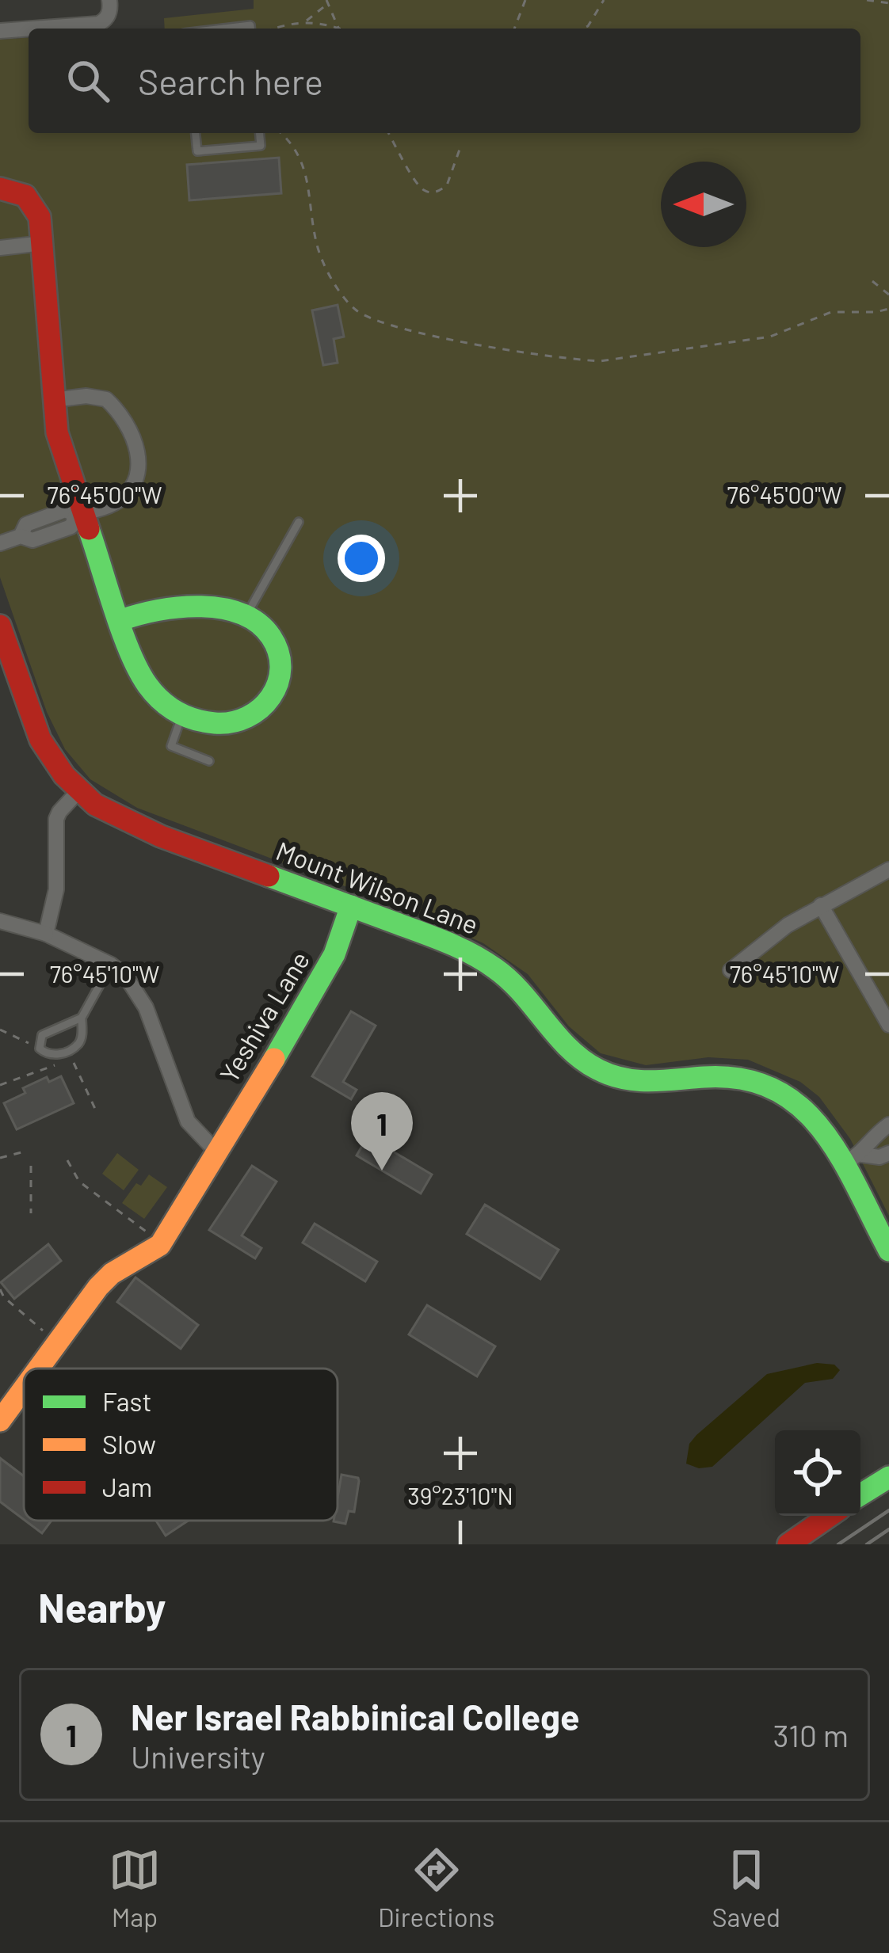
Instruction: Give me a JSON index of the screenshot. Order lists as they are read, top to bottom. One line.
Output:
{"streets":{"main road":["Mount Wilson Lane","Yeshiva Lane"]},"crossings":[["Mount Wilson Lane","Yeshiva Lane"]],"legend":["Fast","Slow","Jam"],"north":"left","page":{"search":"Search here","pins":"1","heading":"Nearby","list":[{"mark":"1","name":"Ner Israel Rabbinical College","note":"University","value":"310 m"}],"nav":["Map","Directions","Saved"]},"coordinates":["76°45'00\"W","76°45'10\"W","39°23'10\"N"]}
